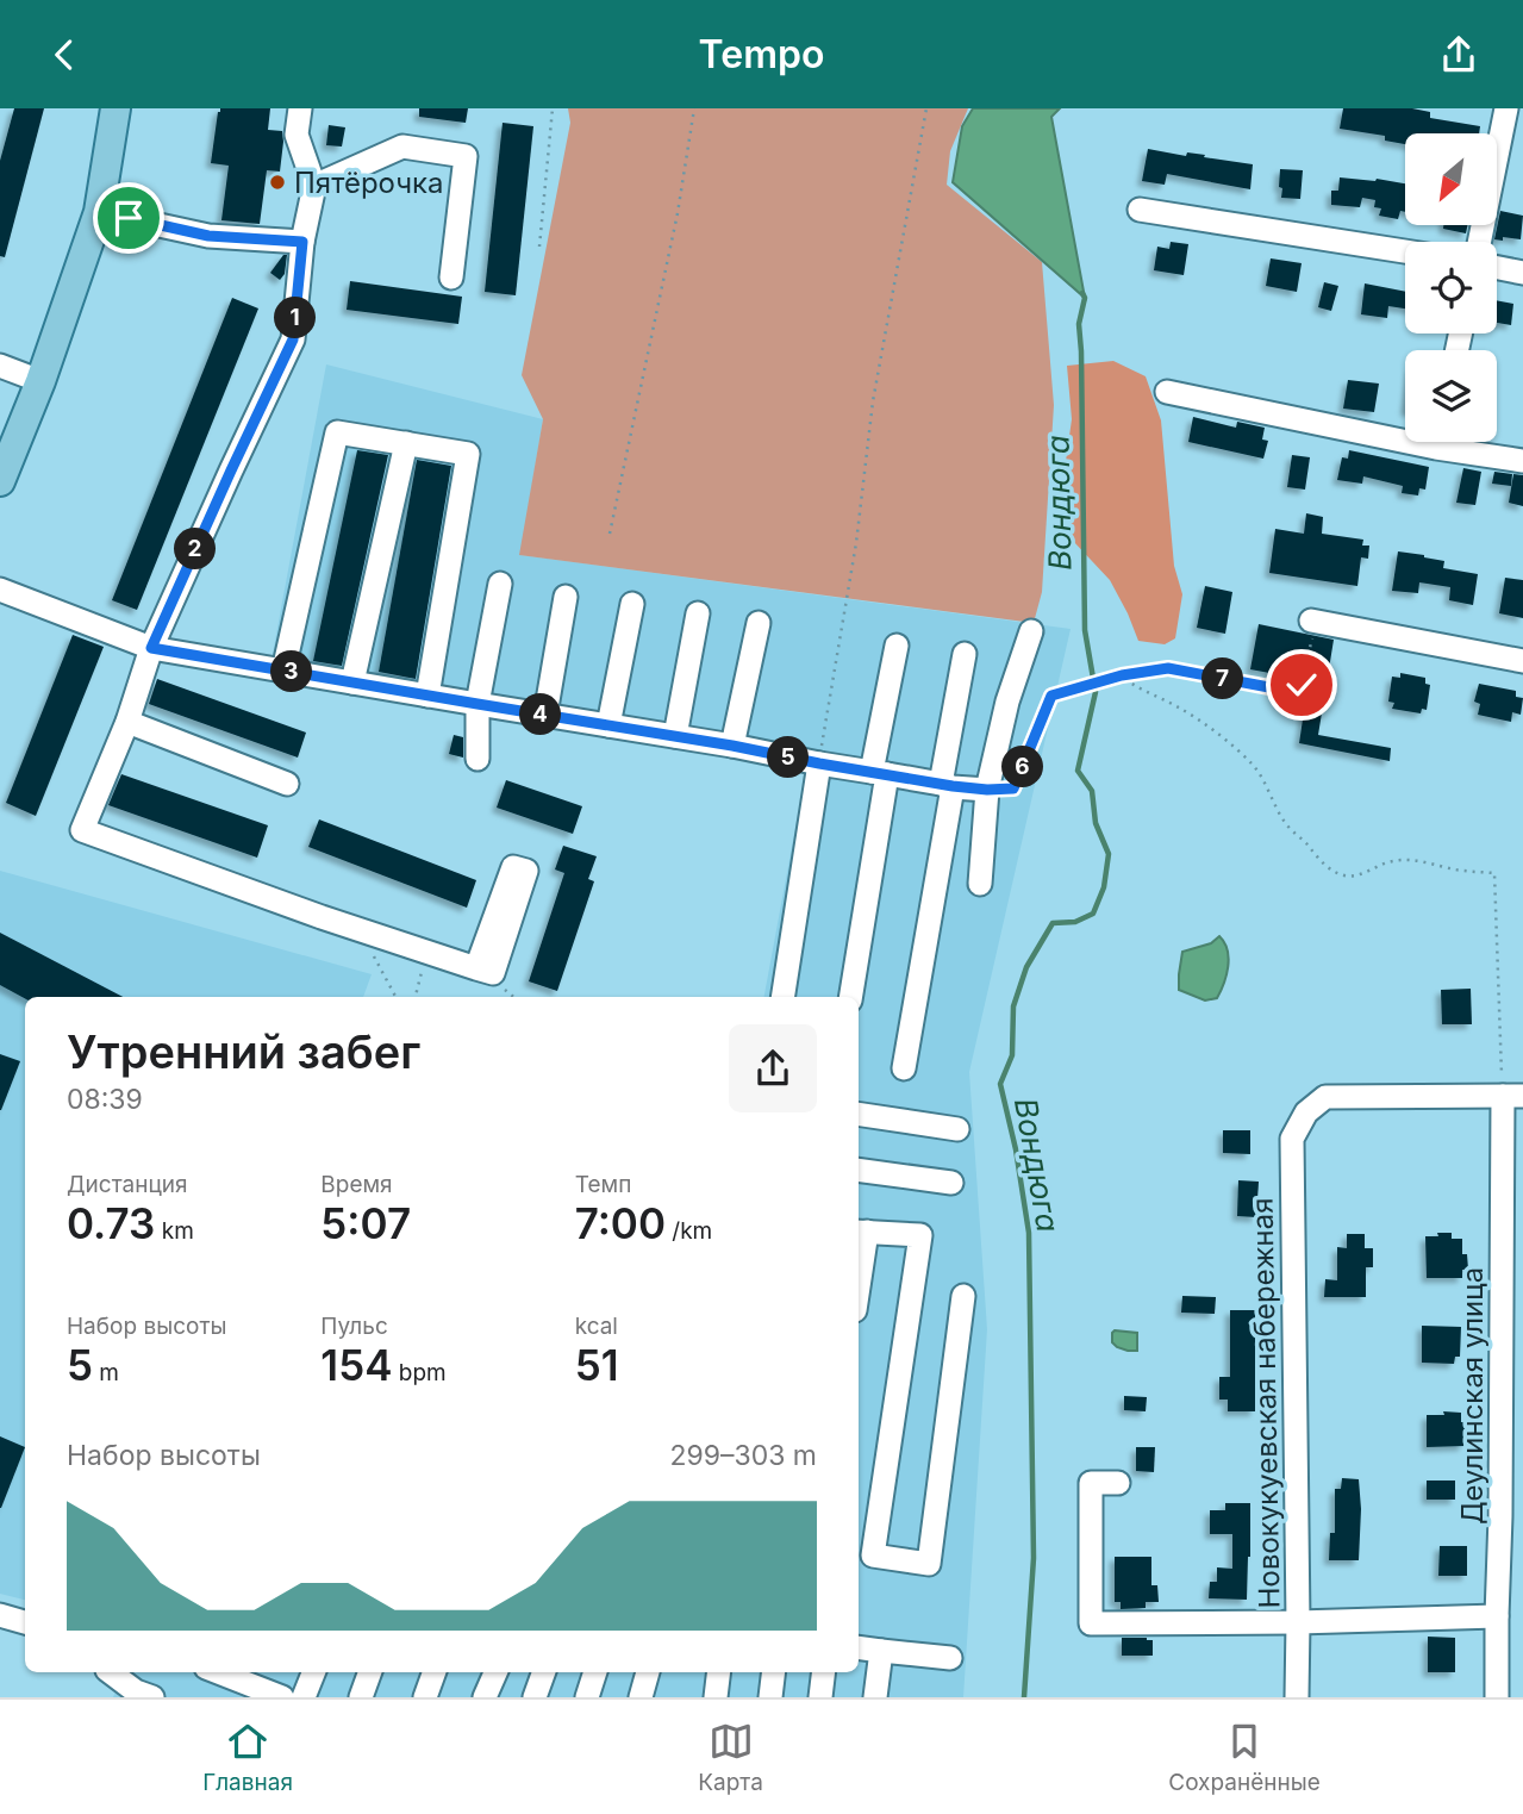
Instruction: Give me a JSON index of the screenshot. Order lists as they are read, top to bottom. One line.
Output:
{"streets":{"street":["Деулинская улица","Новокукуевская набережная"]},"crossings":[["Деулинская улица","Новокукуевская набережная"]],"water":["Вондюга"],"places":["Пятёрочка"],"north":"bottom left","page":{"header":"Tempo","pins":["1","2","3","7","4","5","6"],"heading":["Утренний забег","08:39"],"stats":[["Дистанция","0.73 km"],["Время","5:07"],["Темп","7:00 /km"],["Набор высоты","5 m"],["Пульс","154 bpm"],["kcal","51"]],"chart":["Набор высоты","299–303 m"],"tabs":["Главная","Карта","Сохранённые"]}}
